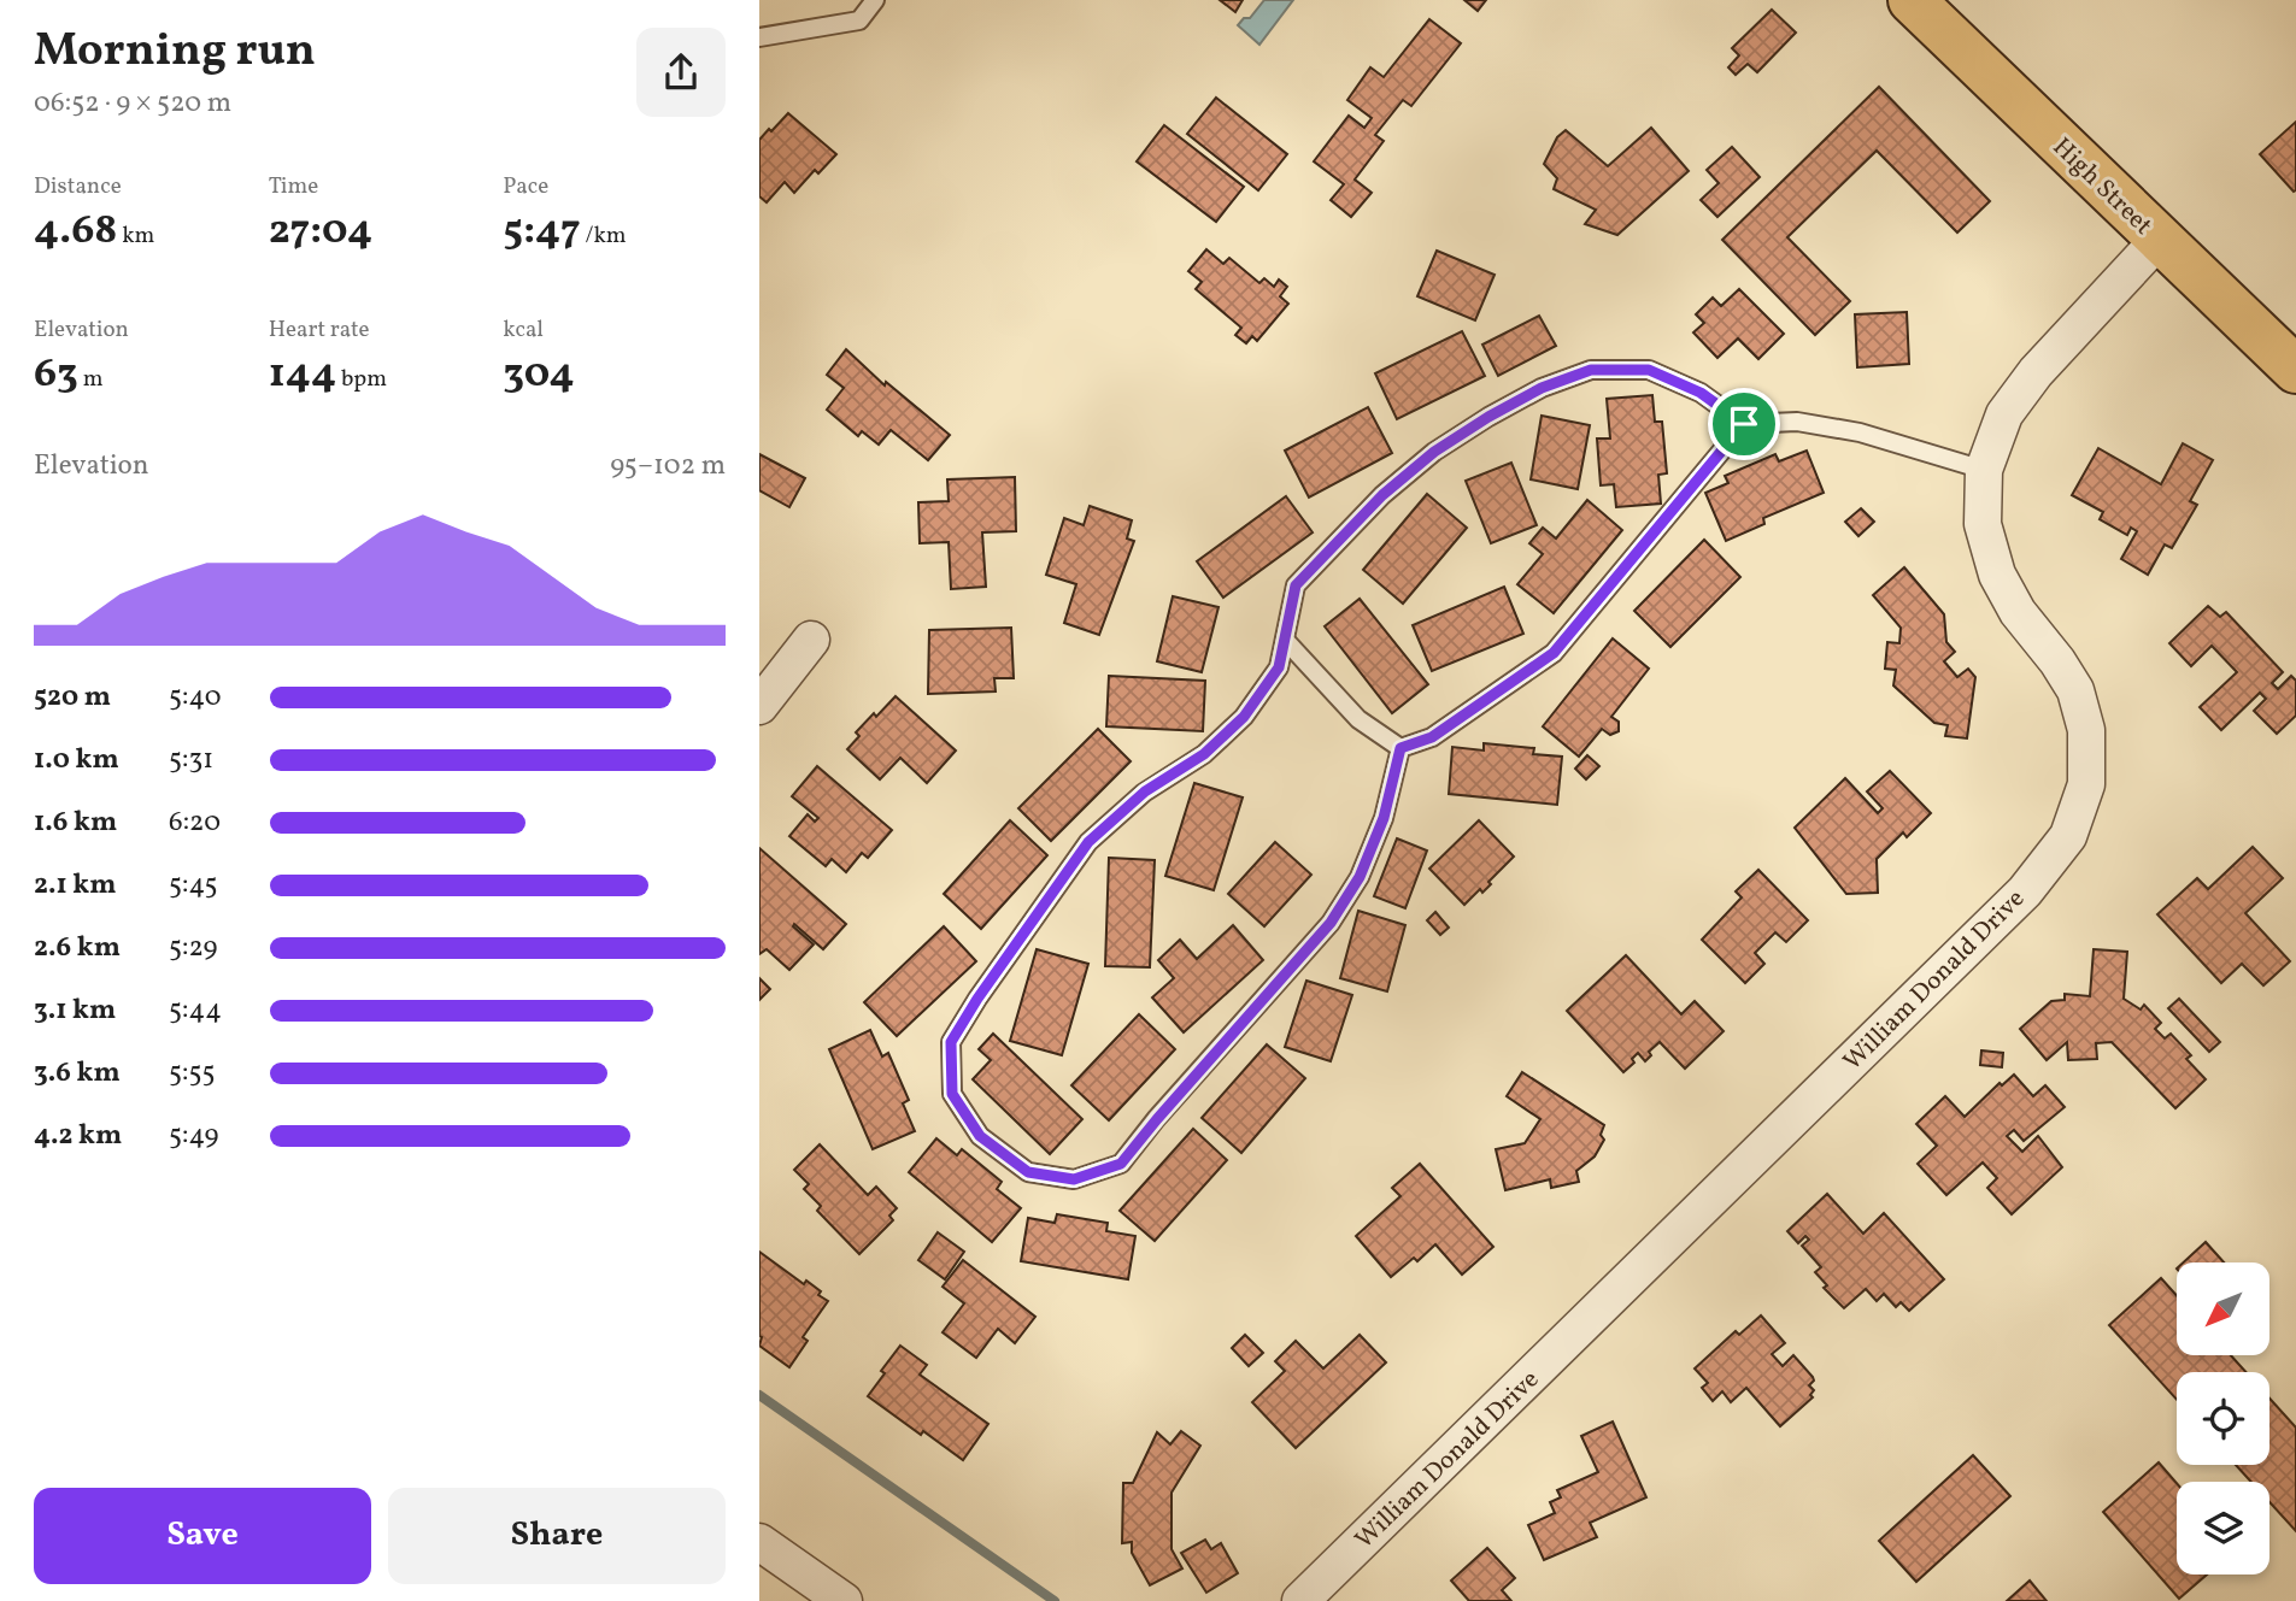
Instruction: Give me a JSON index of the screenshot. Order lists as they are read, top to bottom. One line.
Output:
{"streets":{"highway":["High Street"],"street":["William Donald Drive"]},"crossings":[["High Street","William Donald Drive"]],"north":"bottom left","page":{"heading":["Morning run","06:52 · 9 × 520 m"],"stats":[["Distance","4.68 km"],["Time","27:04"],["Pace","5:47 /km"],["Elevation","63 m"],["Heart rate","144 bpm"],["kcal","304"]],"chart":["Elevation","95–102 m"],"list":[{"name":"520 m","note":"5:40"},{"name":"1.0 km","note":"5:31"},{"name":"1.6 km","note":"6:20"},{"name":"2.1 km","note":"5:45"},{"name":"2.6 km","note":"5:29"},{"name":"3.1 km","note":"5:44"},{"name":"3.6 km","note":"5:55"},{"name":"4.2 km","note":"5:49"}],"buttons":["Save","Share"]}}
